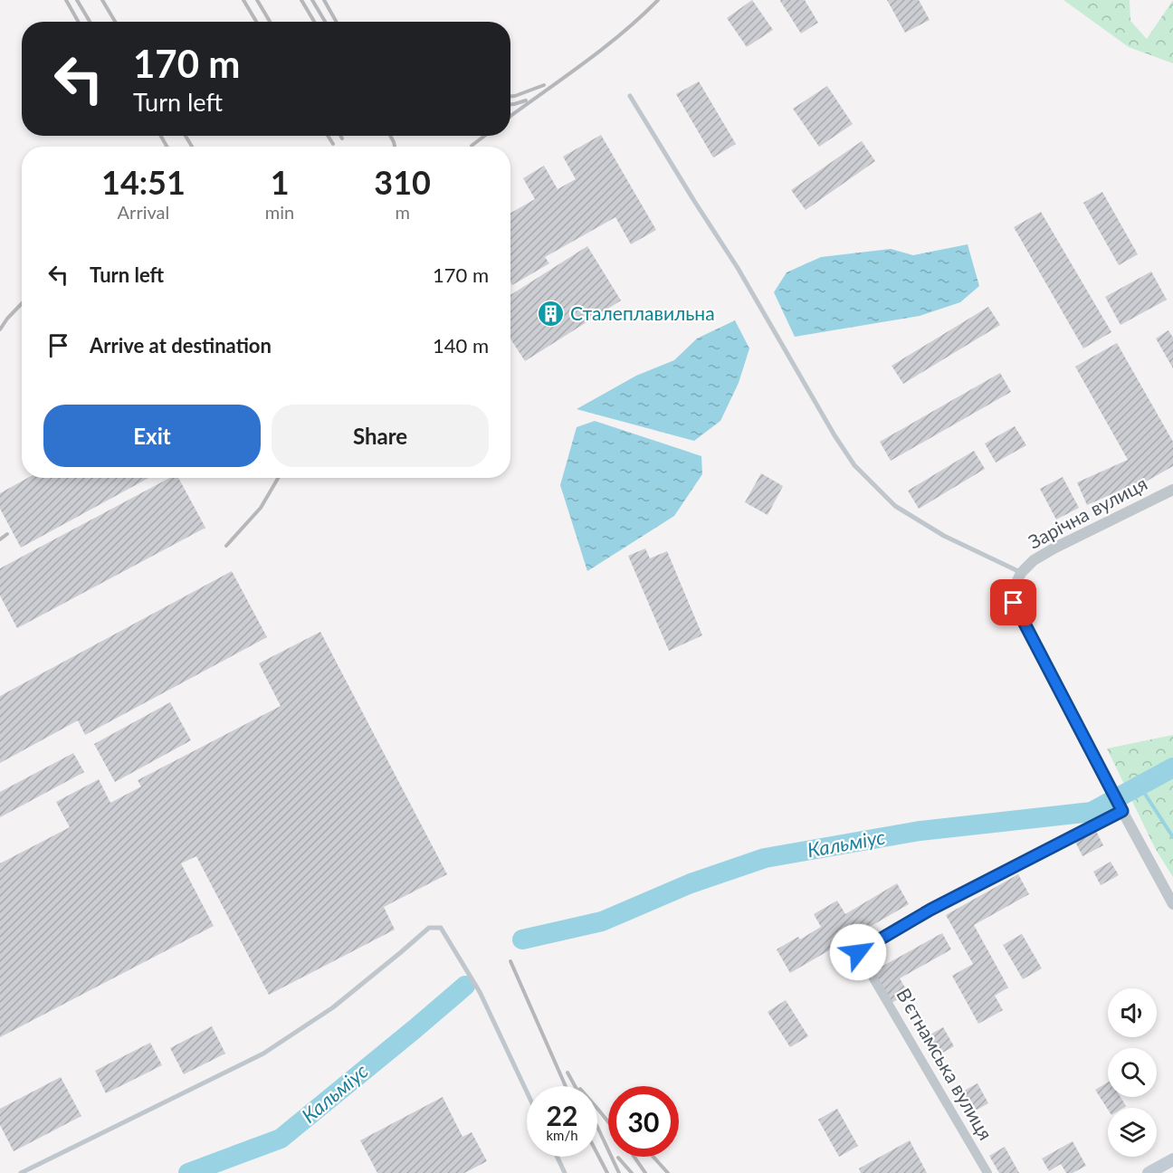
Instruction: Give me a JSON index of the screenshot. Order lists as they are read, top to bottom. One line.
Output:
{"streets":{"street":["Зарічна вулиця","В’єтнамська вулиця"]},"crossings":[["Зарічна вулиця","В’єтнамська вулиця"]],"water":["Кальміус"],"places":{"building":["Сталеплавильна"]},"page":{"turn":["170 m","Turn left"],"eta":["14:51","Arrival","1","min","310","m"],"list":[{"name":"Turn left","value":"170 m"},{"name":"Arrive at destination","value":"140 m"}],"buttons":["Exit","Share"],"speed":"22 km/h","limit":"30"}}
